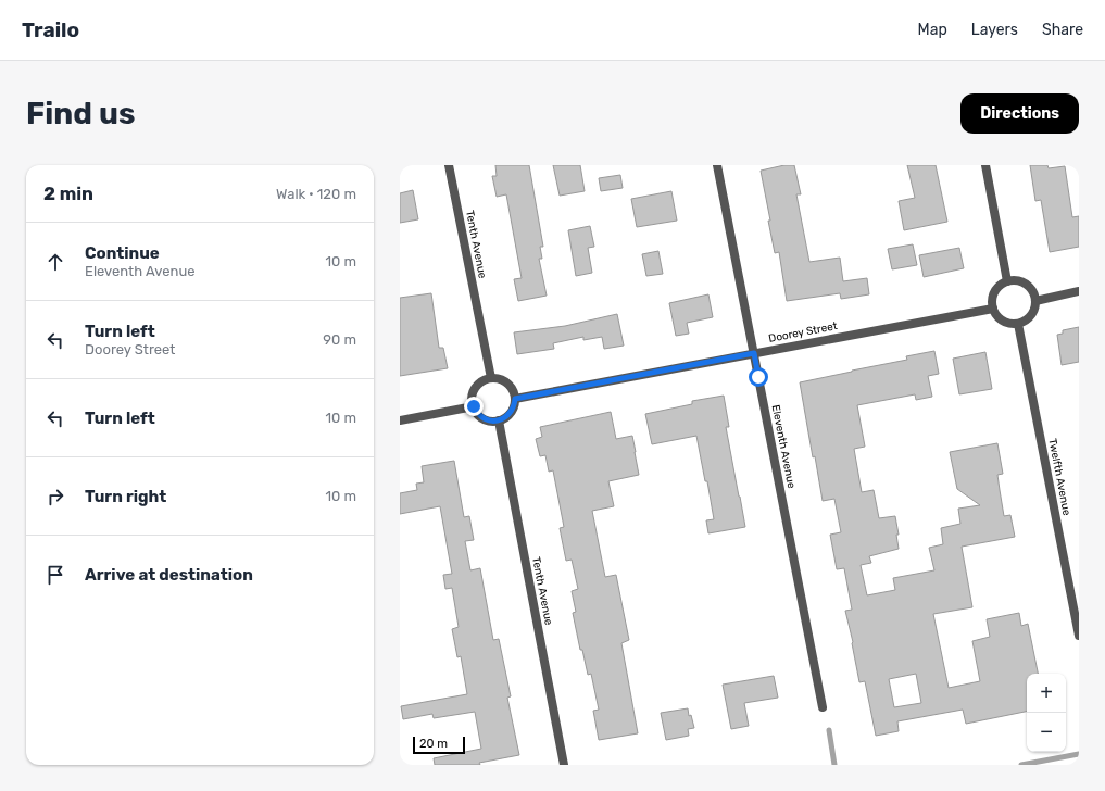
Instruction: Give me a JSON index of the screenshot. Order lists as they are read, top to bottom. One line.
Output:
{"streets":{"street":["Tenth Avenue","Doorey Street","Eleventh Avenue","Twelfth Avenue"]},"crossings":[["Tenth Avenue","Doorey Street"],["Doorey Street","Eleventh Avenue"],["Doorey Street","Twelfth Avenue"]],"scale_bar":"20 m","page":{"header":"Trailo","nav":["Map","Layers","Share"],"buttons":"Directions","title":"Find us","heading":["2 min","Walk · 120 m"],"list":[["Continue","Eleventh Avenue","10 m"],["Turn left","Doorey Street","90 m"],["Turn left","10 m"],["Turn right","10 m"],"Arrive at destination"],"map_buttons":["+","−"],"scale":"20 m"}}
